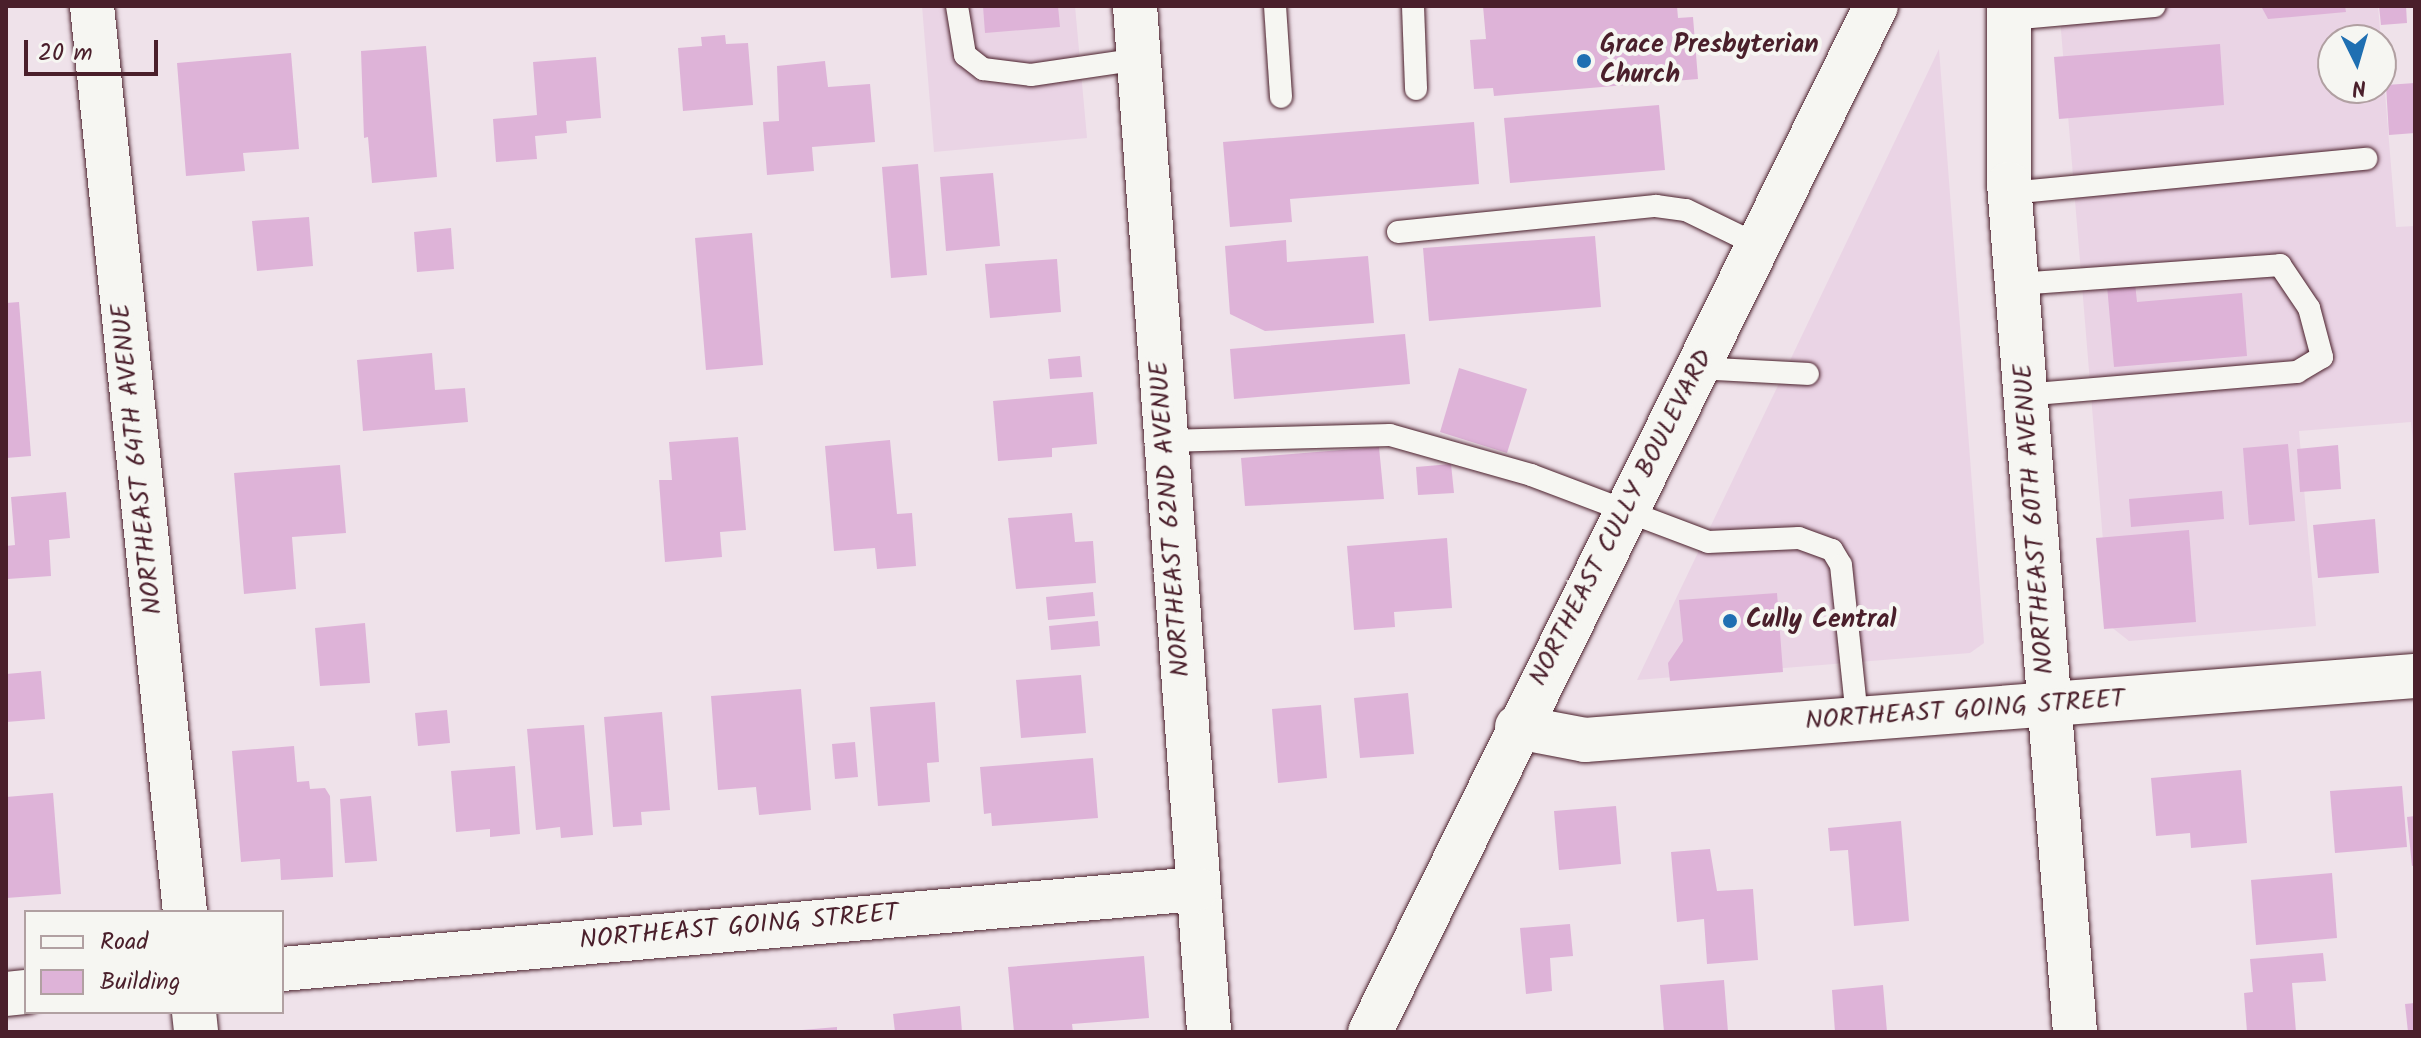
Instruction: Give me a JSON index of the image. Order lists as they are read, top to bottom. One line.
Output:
{"streets":{"street":["NORTHEAST 64TH AVENUE","NORTHEAST CULLY BOULEVARD","NORTHEAST 62ND AVENUE","NORTHEAST 60TH AVENUE","NORTHEAST GOING STREET"]},"crossings":[["NORTHEAST CULLY BOULEVARD","NORTHEAST GOING STREET"],["NORTHEAST 62ND AVENUE","NORTHEAST GOING STREET"],["NORTHEAST 60TH AVENUE","NORTHEAST GOING STREET"]],"places":["Grace Presbyterian Church","Cully Central"],"legend":["Road","Building"],"scale_bar":"20 m","north":"bottom"}
